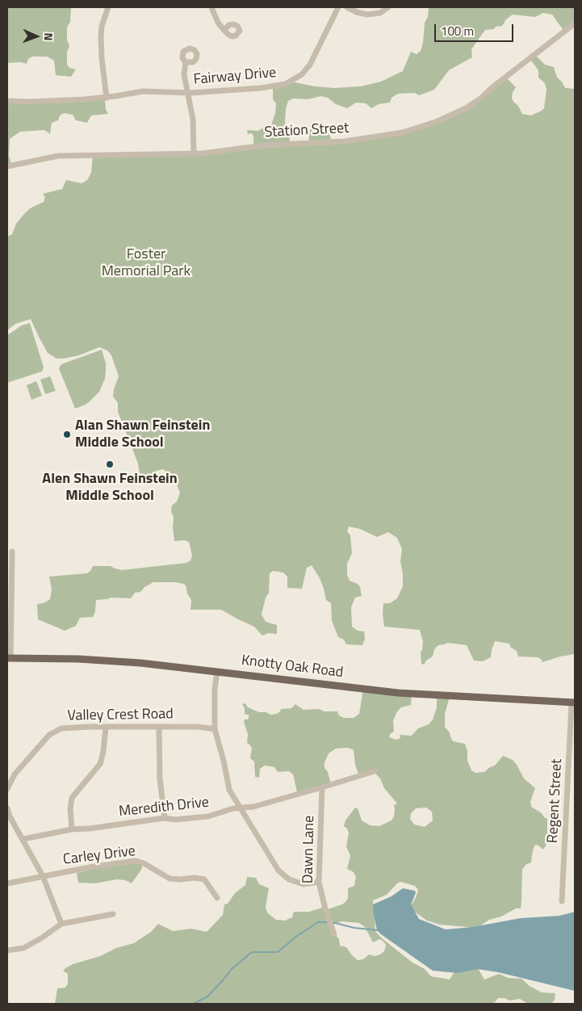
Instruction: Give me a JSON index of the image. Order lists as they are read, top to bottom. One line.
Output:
{"streets":{"main road":["Knotty Oak Road"],"street":["Fairway Drive","Station Street","Valley Crest Road","Regent Street","Meredith Drive","Dawn Lane","Carley Drive"]},"crossings":[["Fairway Drive","Station Street"],["Knotty Oak Road","Regent Street"],["Meredith Drive","Dawn Lane"]],"parks":["Foster Memorial Park"],"places":["Alan Shawn Feinstein Middle School","Alen Shawn Feinstein Middle School"],"scale_bar":"100 m","north":"right"}
